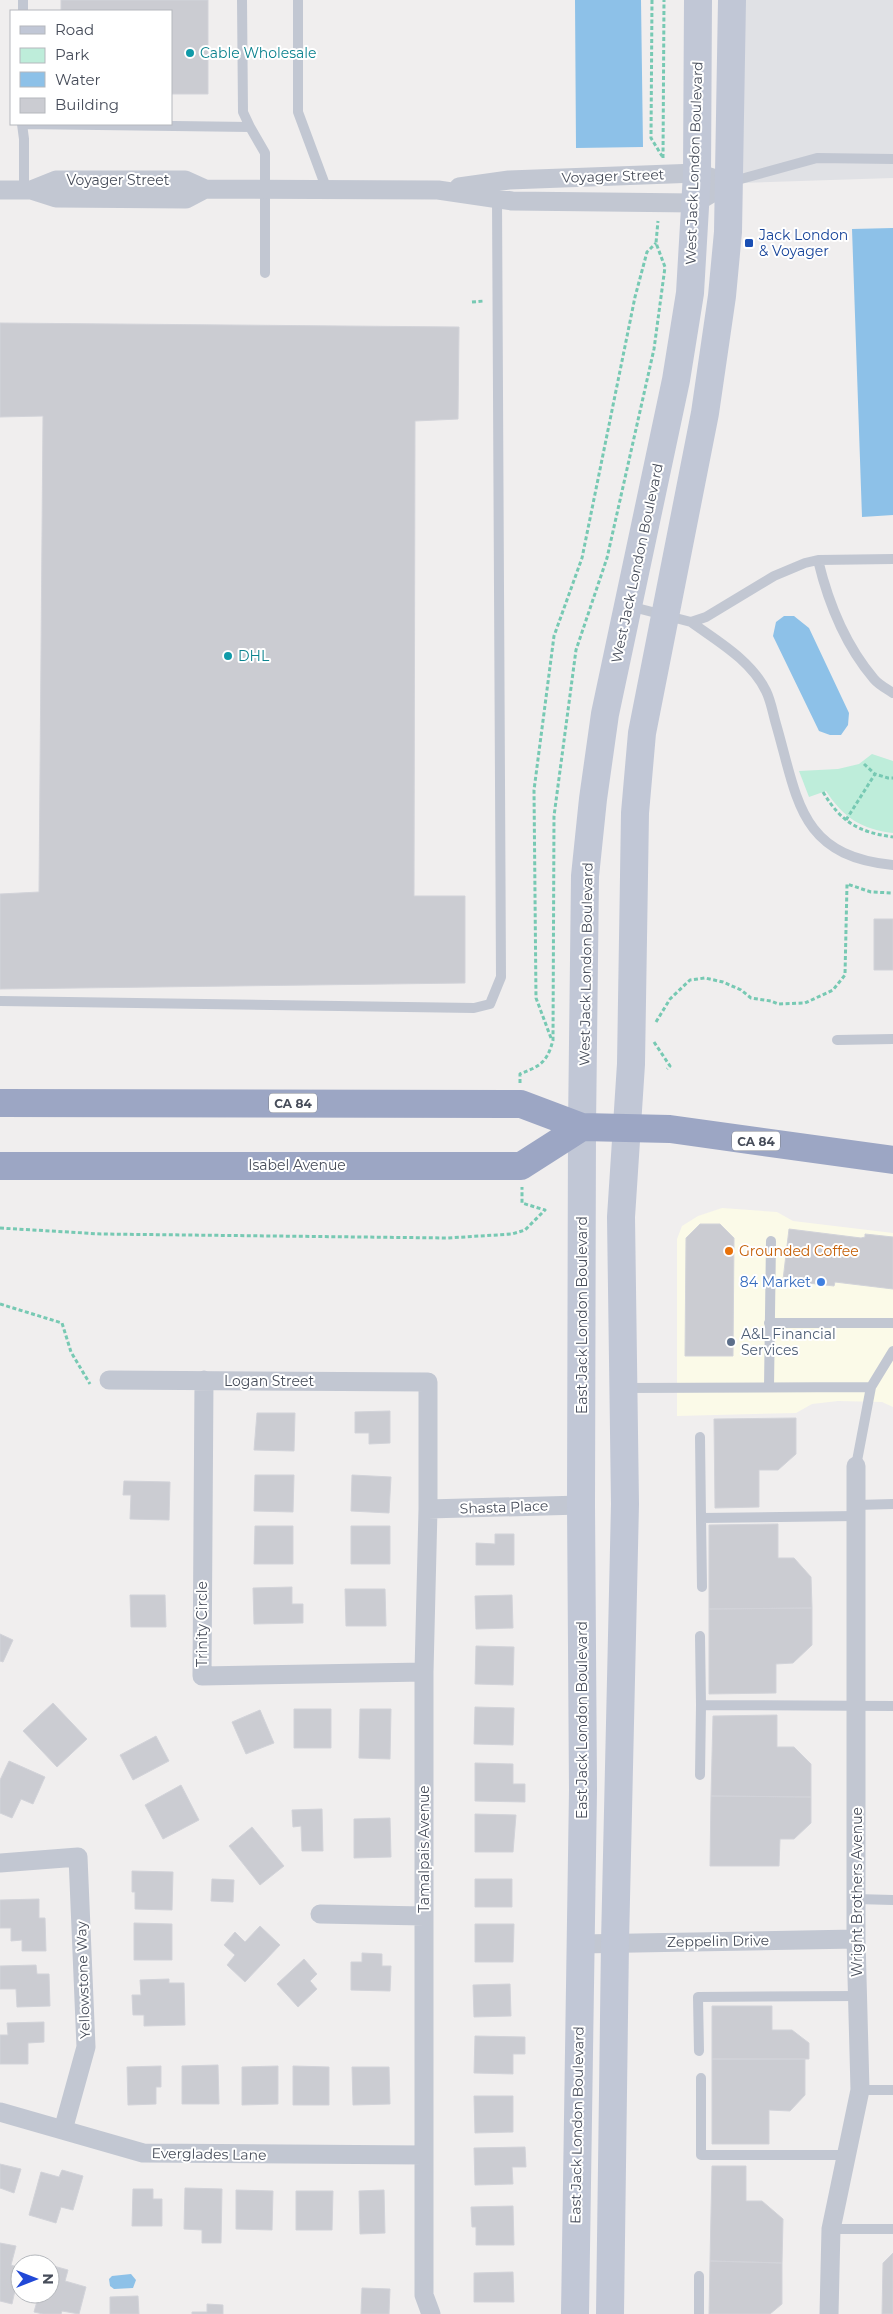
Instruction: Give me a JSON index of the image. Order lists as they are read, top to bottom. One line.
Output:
{"streets":{"highway":["CA 84","Isabel Avenue"],"main road":["West Jack London Boulevard","East Jack London Boulevard"],"street":["Voyager Street","Logan Street","Shasta Place","Trinity Circle","Tamalpais Avenue","Wright Brothers Avenue","Zeppelin Drive","Yellowstone Way","Everglades Lane"]},"crossings":[["West Jack London Boulevard","Voyager Street"],["West Jack London Boulevard","CA 84"],["West Jack London Boulevard","Isabel Avenue"],["West Jack London Boulevard","East Jack London Boulevard"],["CA 84","Isabel Avenue"],["CA 84","East Jack London Boulevard"],["Isabel Avenue","East Jack London Boulevard"],["East Jack London Boulevard","Shasta Place"],["East Jack London Boulevard","Zeppelin Drive"],["Logan Street","Trinity Circle"],["Logan Street","Tamalpais Avenue"],["Shasta Place","Tamalpais Avenue"],["Trinity Circle","Tamalpais Avenue"],["Tamalpais Avenue","Everglades Lane"],["Wright Brothers Avenue","Zeppelin Drive"],["Yellowstone Way","Everglades Lane"]],"places":{"other":["Cable Wholesale","DHL","Grounded Coffee","84 Market","A&L Financial Services"],"transit":["Jack London & Voyager"]},"legend":["Road","Park","Water","Building"],"north":"right"}
